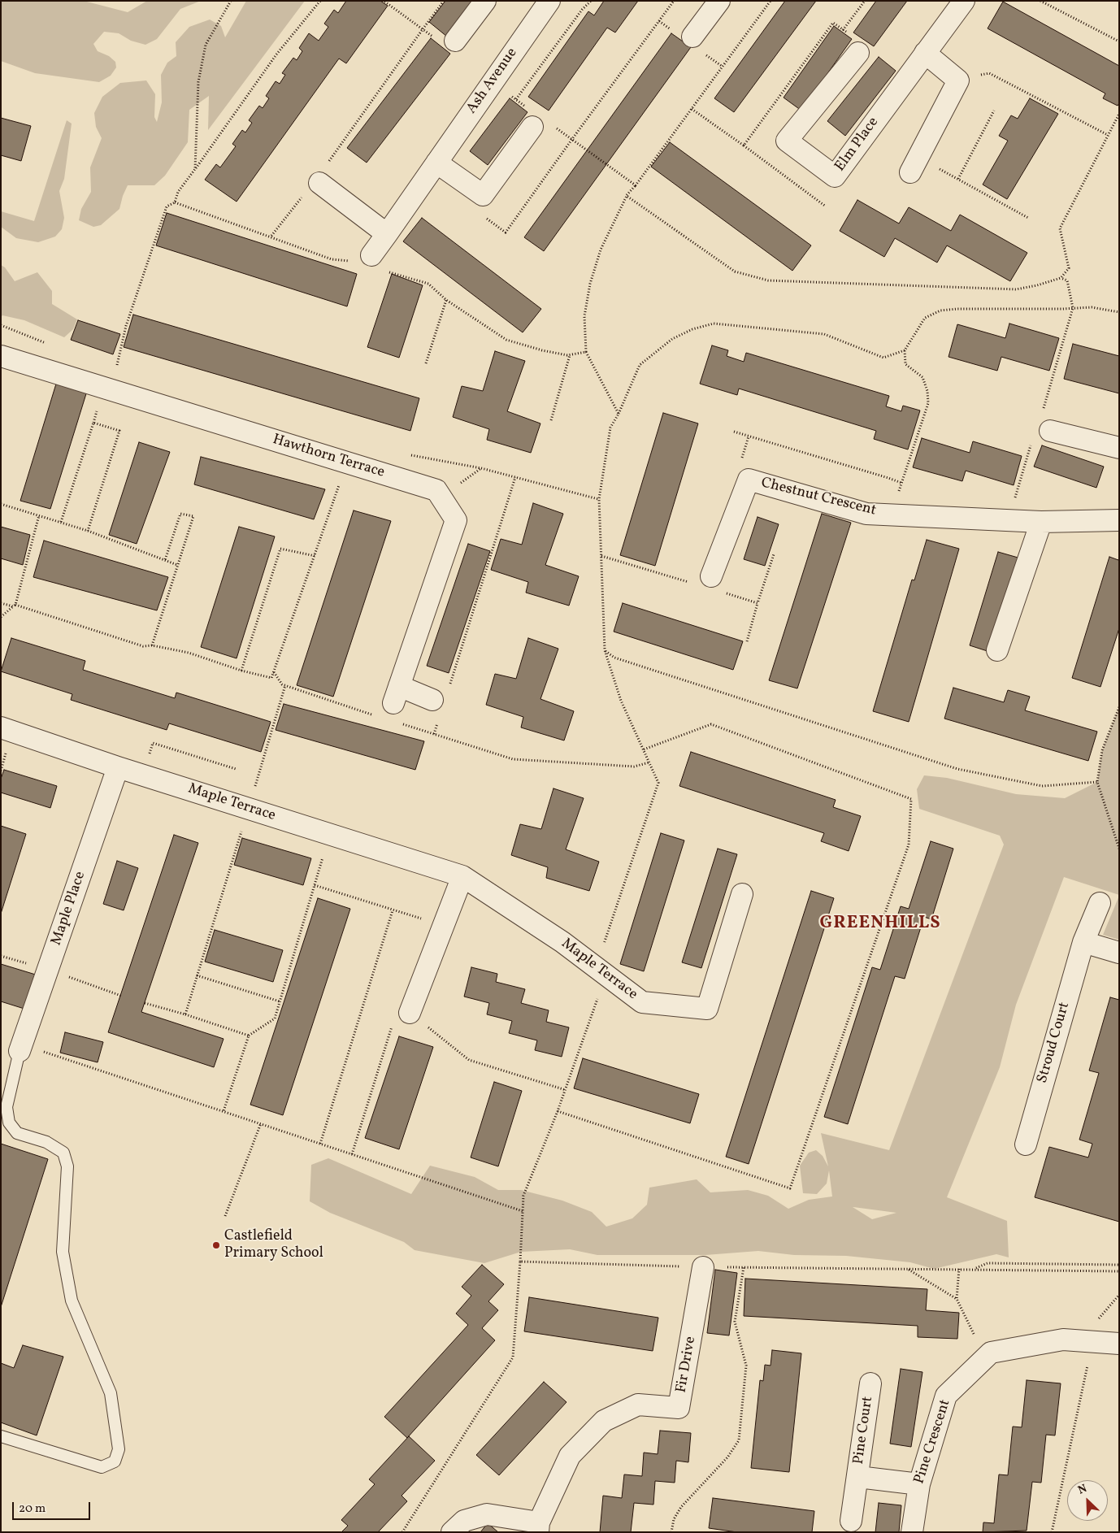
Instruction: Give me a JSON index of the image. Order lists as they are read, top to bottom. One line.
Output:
{"streets":{"street":["Ash Avenue","Elm Place","Hawthorn Terrace","Chestnut Crescent","Maple Terrace","Maple Place","Stroud Court","Fir Drive","Pine Court","Pine Crescent"]},"crossings":[["Maple Terrace","Maple Place"],["Pine Court","Pine Crescent"]],"districts":["GREENHILLS"],"places":["Castlefield Primary School"],"scale_bar":"20 m","north":"top left"}
